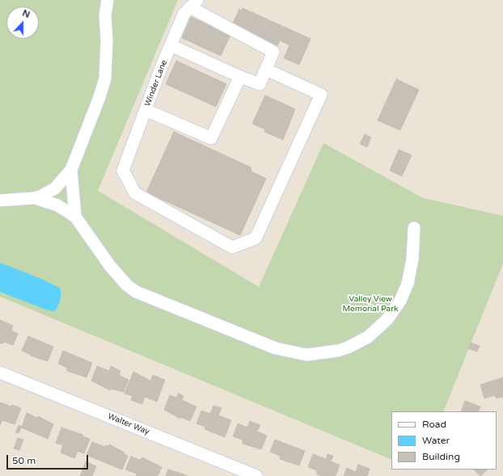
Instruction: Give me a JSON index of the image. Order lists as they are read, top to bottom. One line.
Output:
{"streets":{"street":["Winder Lane","Walter Way"]},"parks":["Valley View Memorial Park"],"legend":["Road","Water","Building"],"scale_bar":"50 m","north":"top"}
